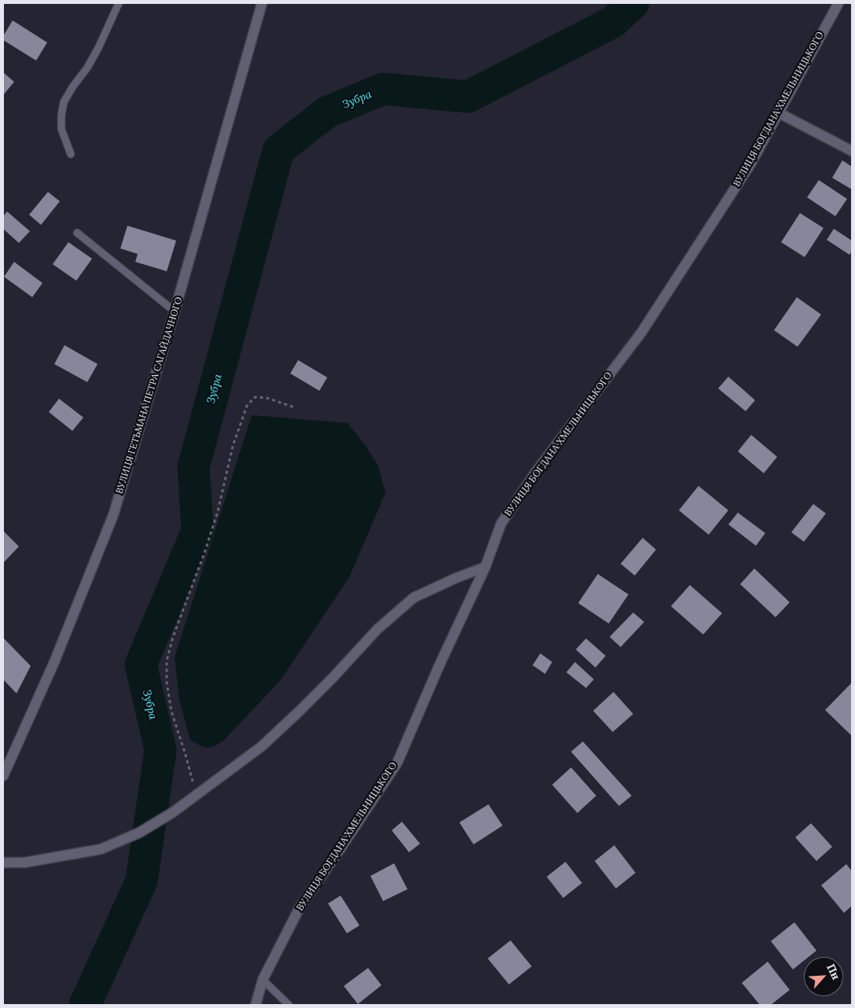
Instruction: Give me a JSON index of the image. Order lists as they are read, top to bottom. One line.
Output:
{"streets":{"street":["ВУЛИЦЯ БОГДАНА ХМЕЛЬНИЦЬКОГО","ВУЛИЦЯ ГЕТЬМАНА ПЕТРА САГАЙДАЧНОГО"]},"water":["Зубра"],"north":"top right"}
